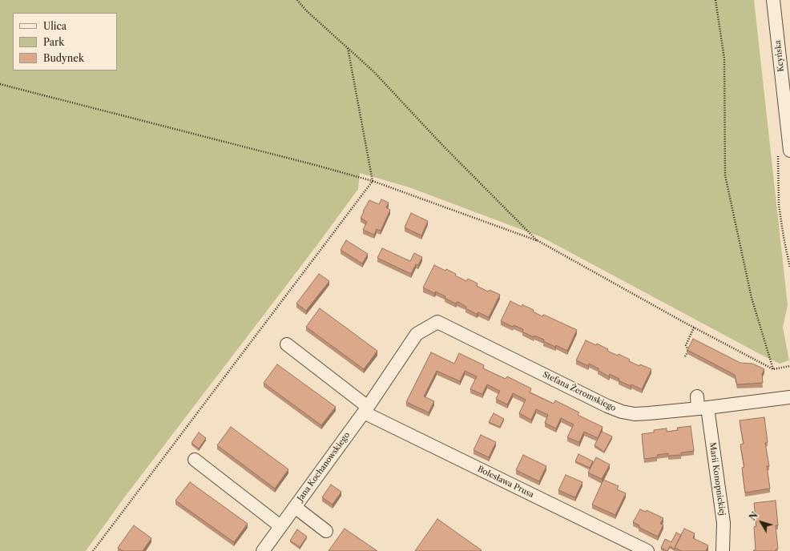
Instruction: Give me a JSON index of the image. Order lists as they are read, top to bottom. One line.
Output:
{"streets":{"street":["Kcyńska","Stefana Żeromskiego","Jana Kochanowskiego","Marii Konopnickiej","Bolesława Prusa"]},"crossings":[["Stefana Żeromskiego","Jana Kochanowskiego"],["Stefana Żeromskiego","Marii Konopnickiej"],["Jana Kochanowskiego","Bolesława Prusa"]],"legend":["Ulica","Park","Budynek"],"north":"top left"}
